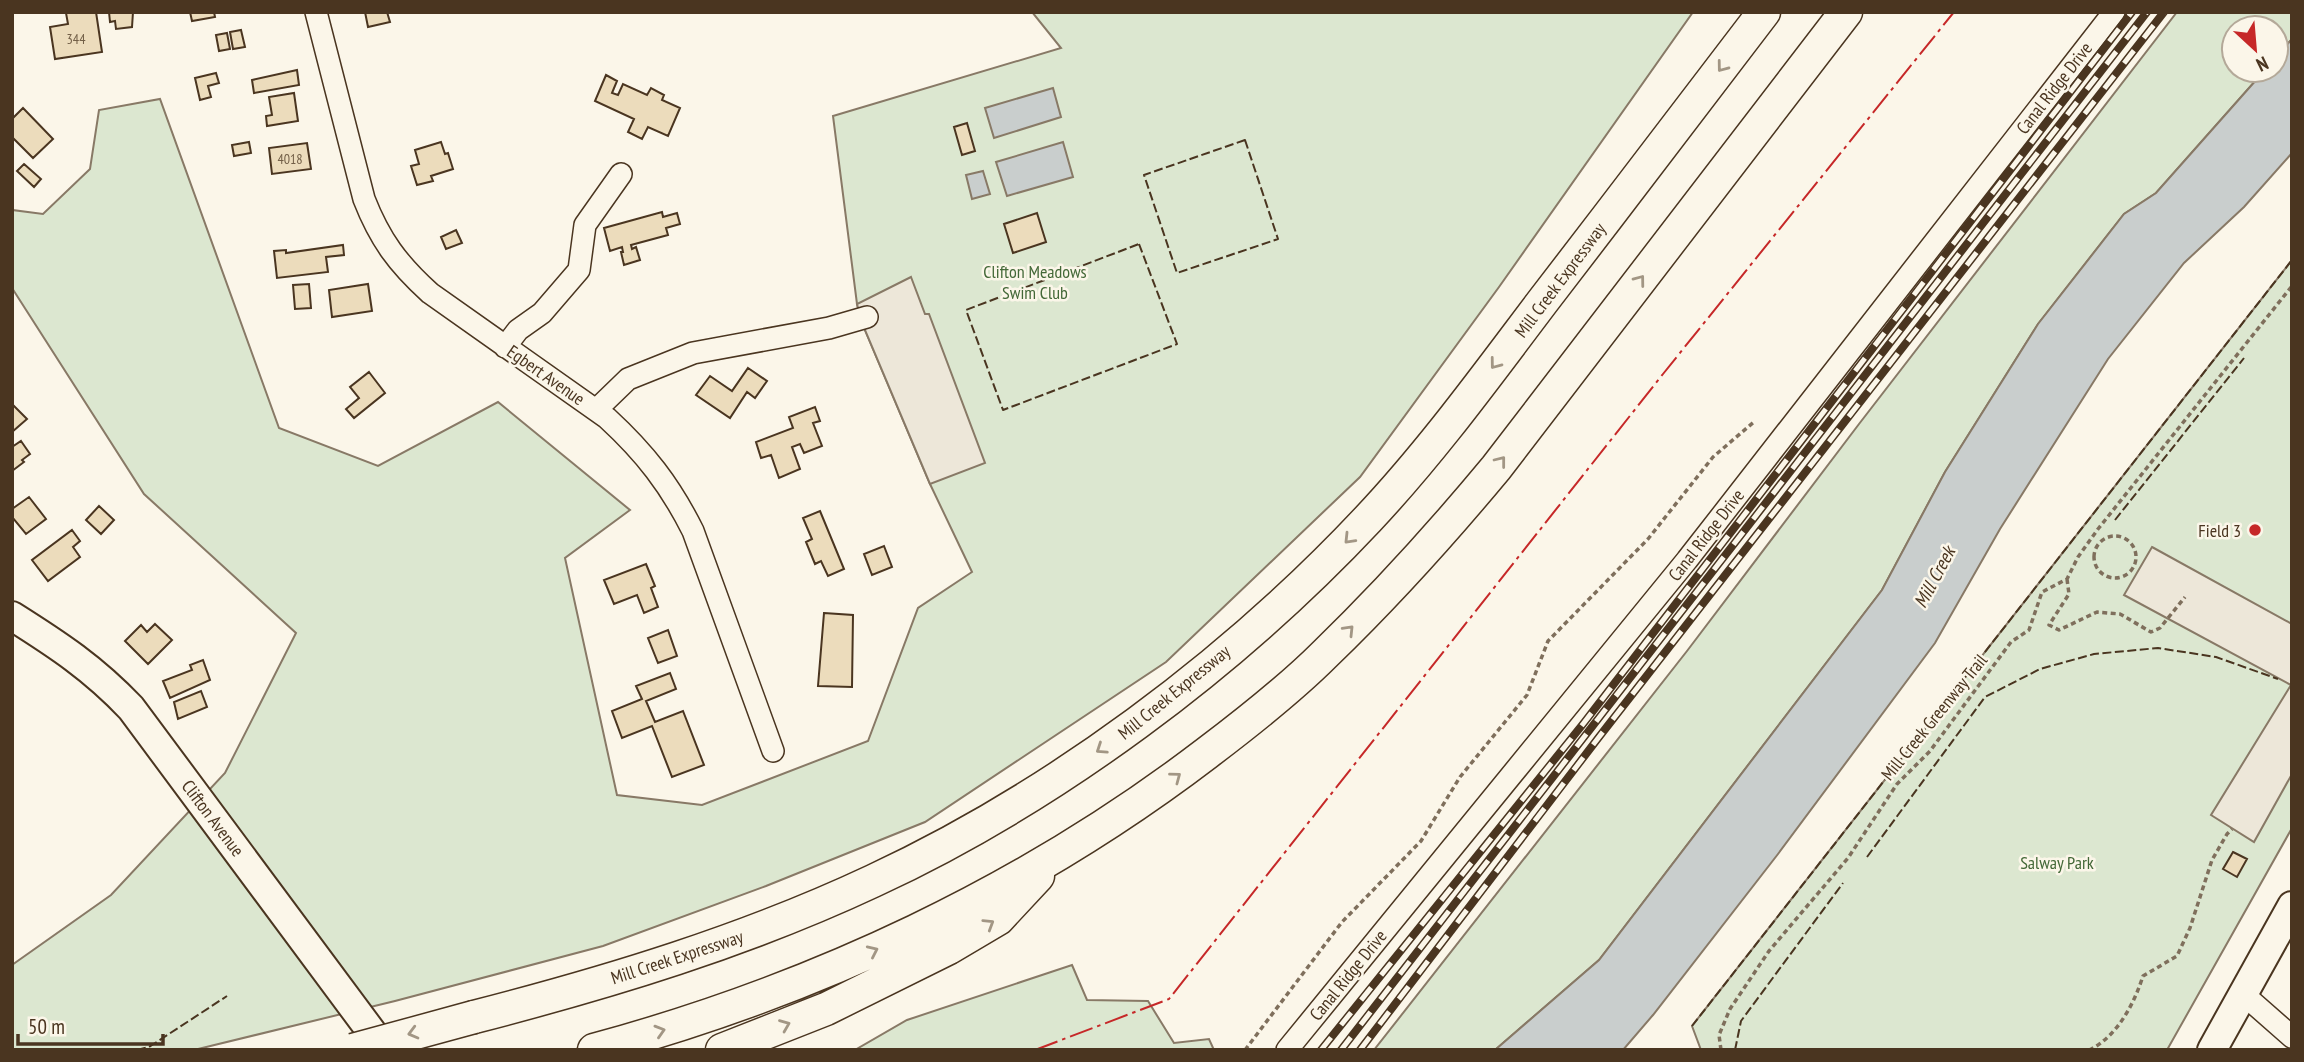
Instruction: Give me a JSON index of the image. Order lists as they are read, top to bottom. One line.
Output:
{"streets":{"highway":["Mill Creek Expressway"],"main road":["Clifton Avenue"],"street":["Canal Ridge Drive","Egbert Avenue"],"path":["Mill Creek Greenway Trail"]},"water":["Mill Creek"],"parks":["Clifton Meadows Swim Club","Salway Park"],"places":["Field 3"],"house_numbers":["344","4018"],"scale_bar":"50 m","north":"bottom right"}
